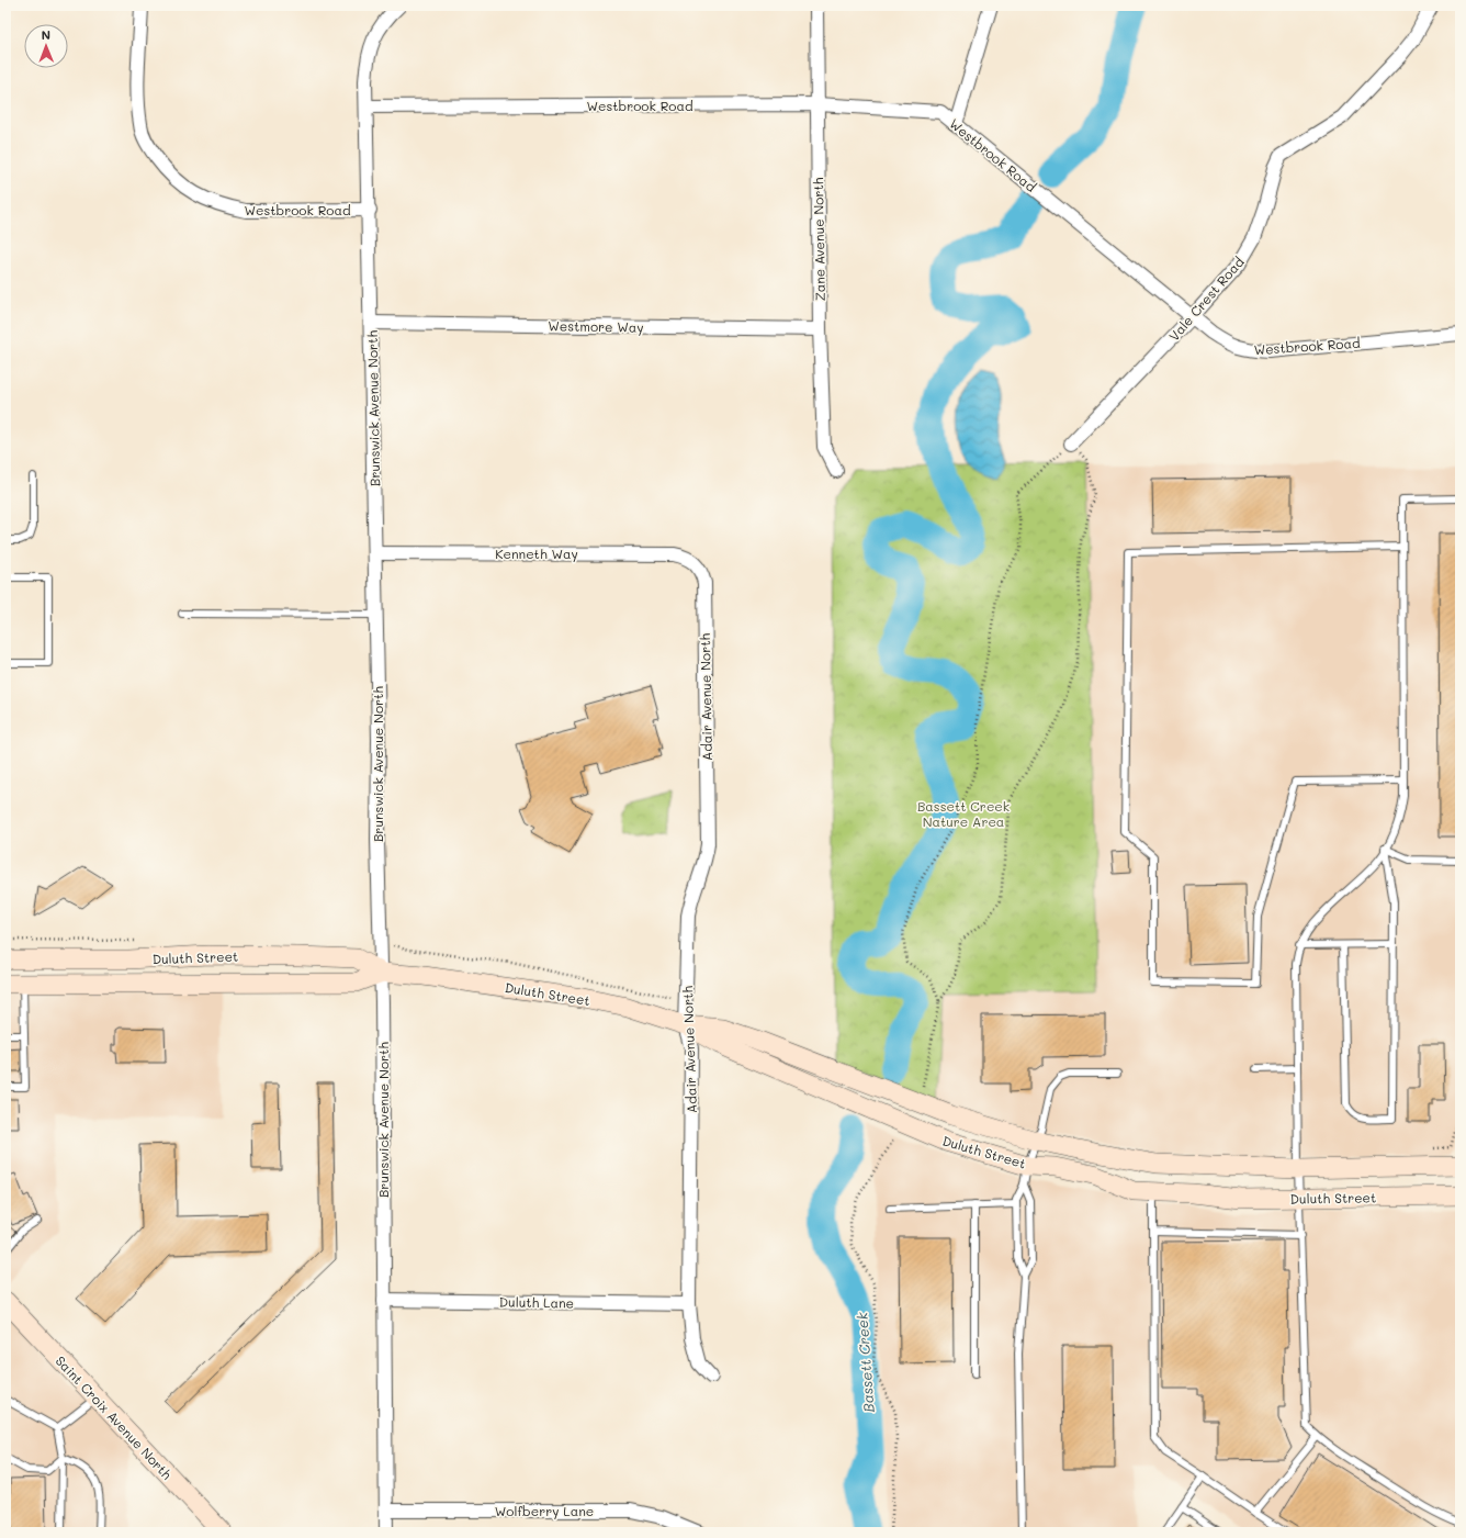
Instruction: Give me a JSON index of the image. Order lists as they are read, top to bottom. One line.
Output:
{"streets":{"street":["Westbrook Road","Zane Avenue North","Vale Crest Road","Westmore Way","Brunswick Avenue North","Kenneth Way","Adair Avenue North","Duluth Street","Duluth Lane","Saint Croix Avenue North","Wolfberry Lane"]},"crossings":[["Westbrook Road","Zane Avenue North"],["Westbrook Road","Vale Crest Road"],["Westbrook Road","Brunswick Avenue North"],["Zane Avenue North","Westmore Way"],["Westmore Way","Brunswick Avenue North"],["Brunswick Avenue North","Kenneth Way"],["Brunswick Avenue North","Duluth Street"],["Brunswick Avenue North","Duluth Lane"],["Brunswick Avenue North","Wolfberry Lane"],["Kenneth Way","Adair Avenue North"],["Adair Avenue North","Duluth Street"],["Adair Avenue North","Duluth Lane"]],"water":["Bassett Creek"],"parks":["Bassett Creek Nature Area"],"north":"top"}
